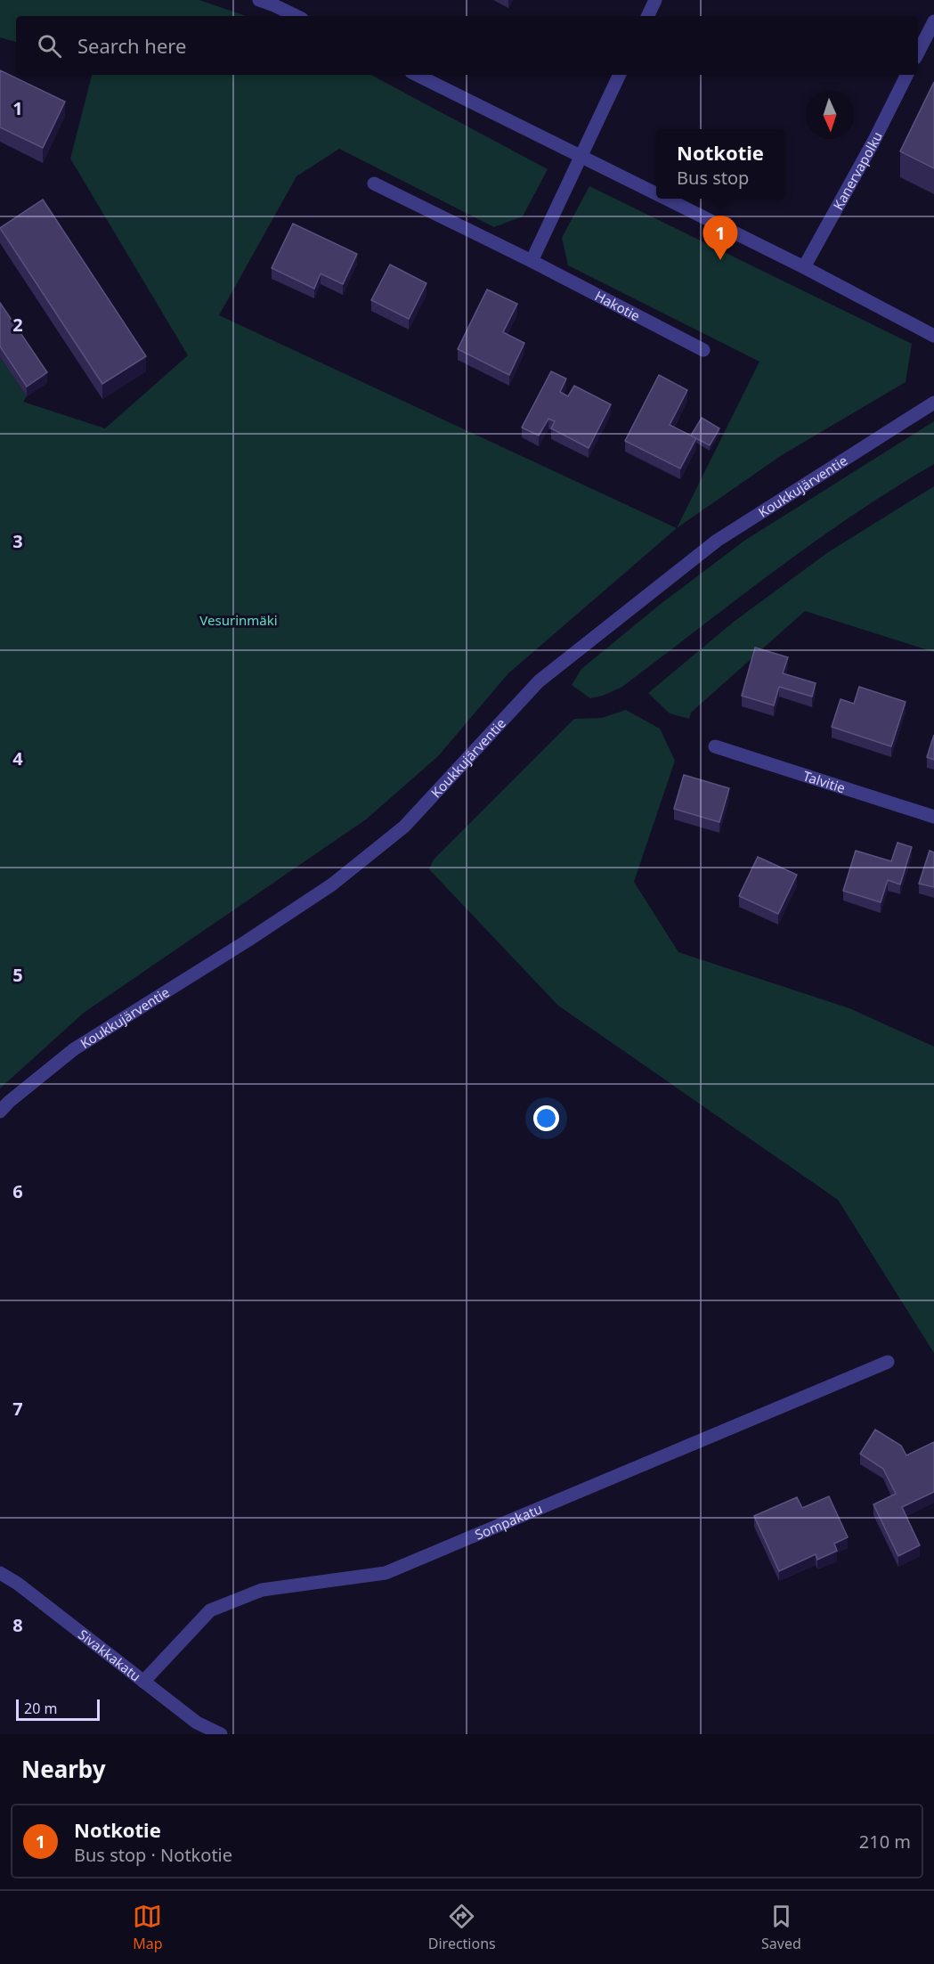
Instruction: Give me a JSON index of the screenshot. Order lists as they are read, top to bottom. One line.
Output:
{"streets":{"street":["Kanervapolku","Hakotie","Koukkujärventie","Talvitie","Sompakatu","Sivakkakatu"]},"crossings":[["Sompakatu","Sivakkakatu"]],"parks":["Vesurinmäki"],"scale_bar":"20 m","north":"bottom","page":{"search":"Search here","popup":["Notkotie","Bus stop"],"pins":"1","scale":"20 m","heading":"Nearby","list":[{"mark":"1","name":"Notkotie","note":"Bus stop · Notkotie","value":"210 m"}],"nav":["Map","Directions","Saved"]},"grid":{"rows":["1","2","3","4","5","6","7","8"]}}
